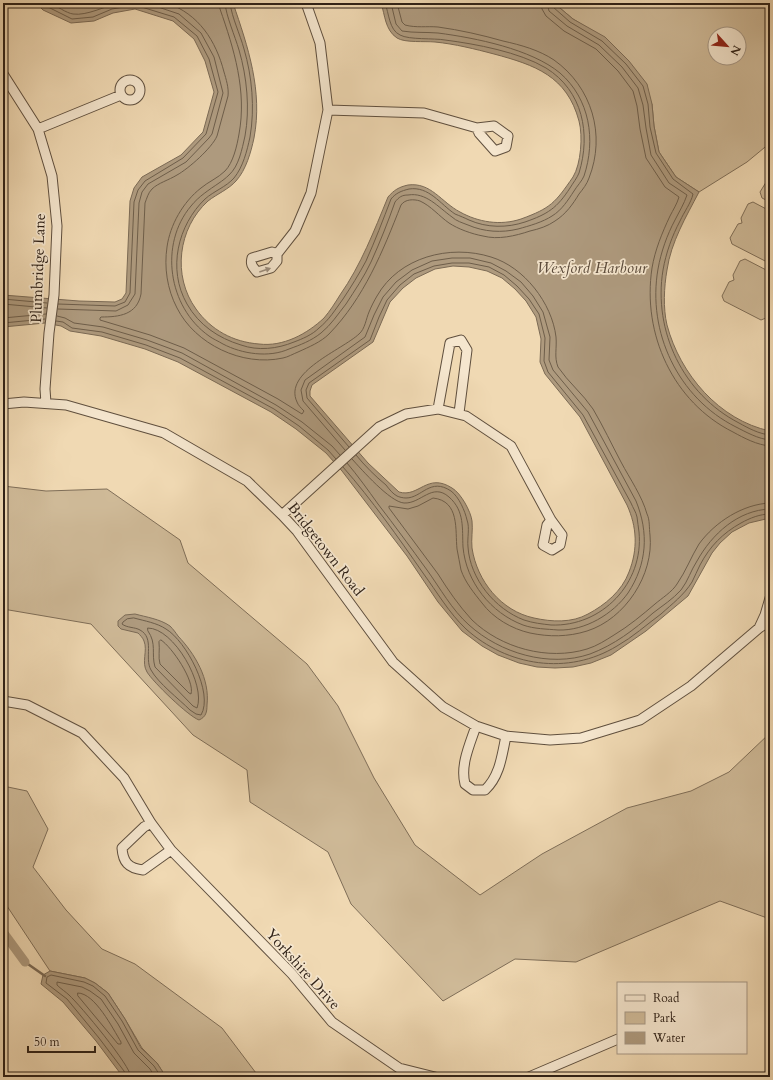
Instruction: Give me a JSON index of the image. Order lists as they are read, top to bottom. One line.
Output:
{"streets":{"street":["Plumbridge Lane","Bridgetown Road","Yorkshire Drive"]},"crossings":[["Plumbridge Lane","Bridgetown Road"]],"water":["Wexford Harbour"],"legend":["Road","Park","Water"],"scale_bar":"50 m","north":"bottom right"}
